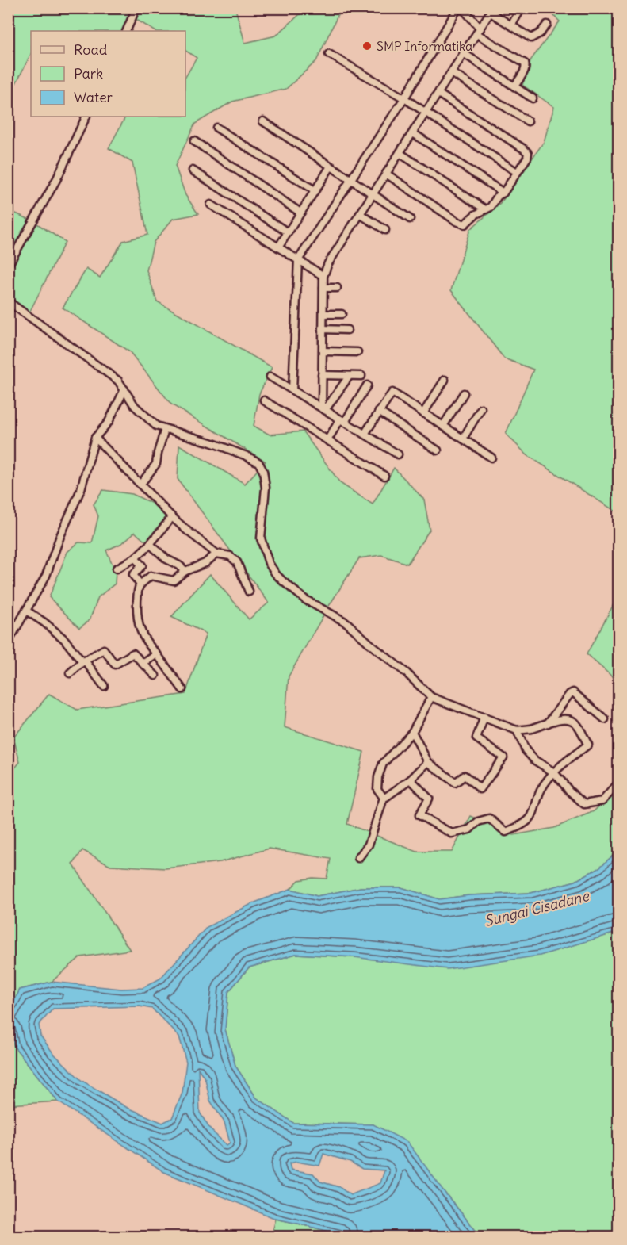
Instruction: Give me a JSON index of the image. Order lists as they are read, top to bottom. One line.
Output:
{"water":["Sungai Cisadane"],"places":["SMP Informatika"],"legend":["Road","Park","Water"]}
